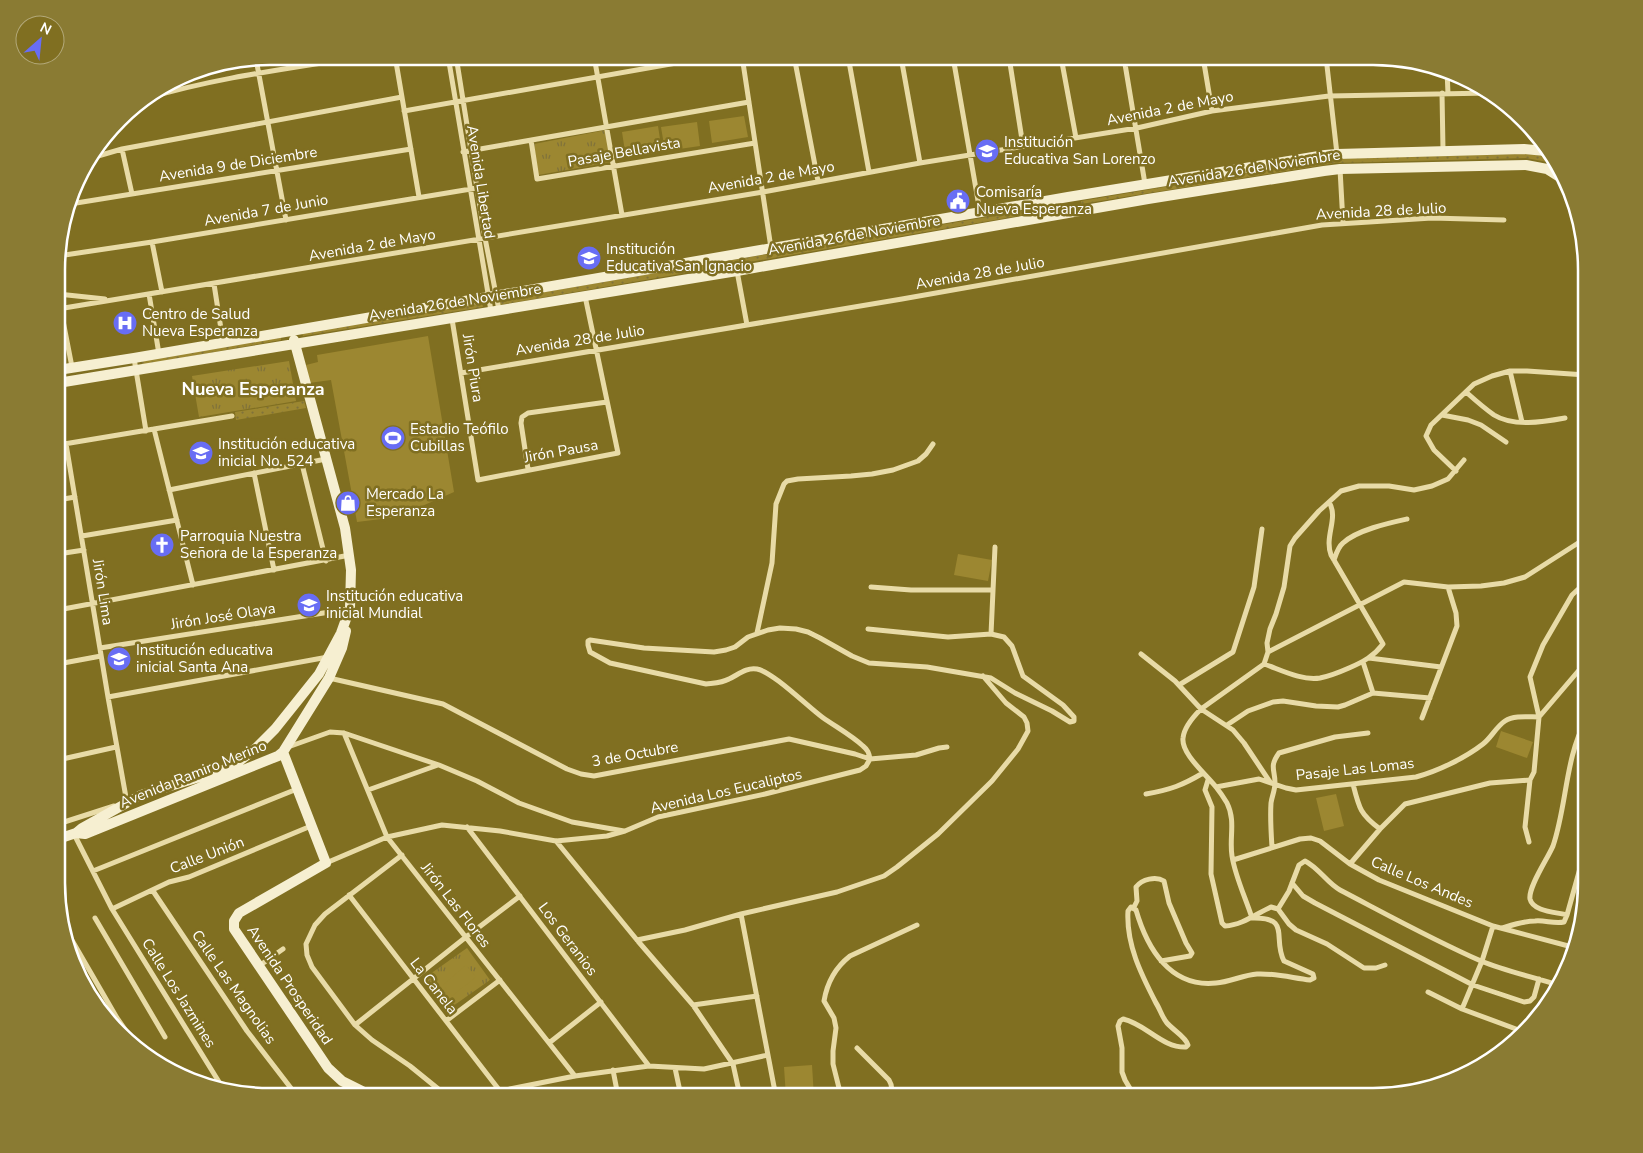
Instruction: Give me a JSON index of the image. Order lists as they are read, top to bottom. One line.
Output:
{"streets":{"main road":["Avenida 26 de Noviembre","Avenida Ramiro Merino","Avenida Prosperidad"],"street":["Avenida 2 de Mayo","Pasaje Bellavista","Avenida 9 de Diciembre","Avenida Libertad","Avenida 7 de Junio","Avenida 28 de Julio","Jirón Piura","Jirón Pausa","Jirón Lima","Jirón José Olaya","3 de Octubre","Pasaje Las Lomas","Avenida Los Eucaliptos","Calle Unión","Calle Los Andes","Jirón Las Flores","Los Geranios","La Canela","Calle Las Magnolias","Calle Los Jazmines"]},"crossings":[["Avenida 2 de Mayo","Avenida Libertad"],["Avenida 26 de Noviembre","Avenida Libertad"],["Avenida 26 de Noviembre","Jirón Piura"],["Avenida 26 de Noviembre","Avenida Ramiro Merino"],["Avenida Libertad","Avenida 7 de Junio"],["Avenida 28 de Julio","Jirón Piura"],["Jirón Piura","Jirón Pausa"],["Jirón Lima","Jirón José Olaya"],["Jirón Lima","Avenida Ramiro Merino"],["Jirón José Olaya","Avenida Ramiro Merino"],["3 de Octubre","Avenida Ramiro Merino"],["3 de Octubre","Avenida Los Eucaliptos"],["Avenida Ramiro Merino","Calle Los Jazmines"],["Avenida Los Eucaliptos","Jirón Las Flores"],["Avenida Los Eucaliptos","Los Geranios"],["Avenida Los Eucaliptos","Avenida Prosperidad"],["Calle Unión","Calle Las Magnolias"],["Calle Unión","Calle Los Jazmines"],["Jirón Las Flores","Avenida Prosperidad"]],"districts":["Nueva Esperanza"],"places":{"school or university":["Institución Educativa San Lorenzo","Institución Educativa San Ignacio","Institución educativa inicial No. 524","Institución educativa inicial Mundial","Institución educativa inicial Santa Ana"],"public building":["Comisaría Nueva Esperanza"],"hospital":["Centro de Salud Nueva Esperanza"],"sports":["Estadio Teófilo Cubillas"],"shop":["Mercado La Esperanza"],"church":["Parroquia Nuestra Señora de la Esperanza"]},"north":"top right"}
